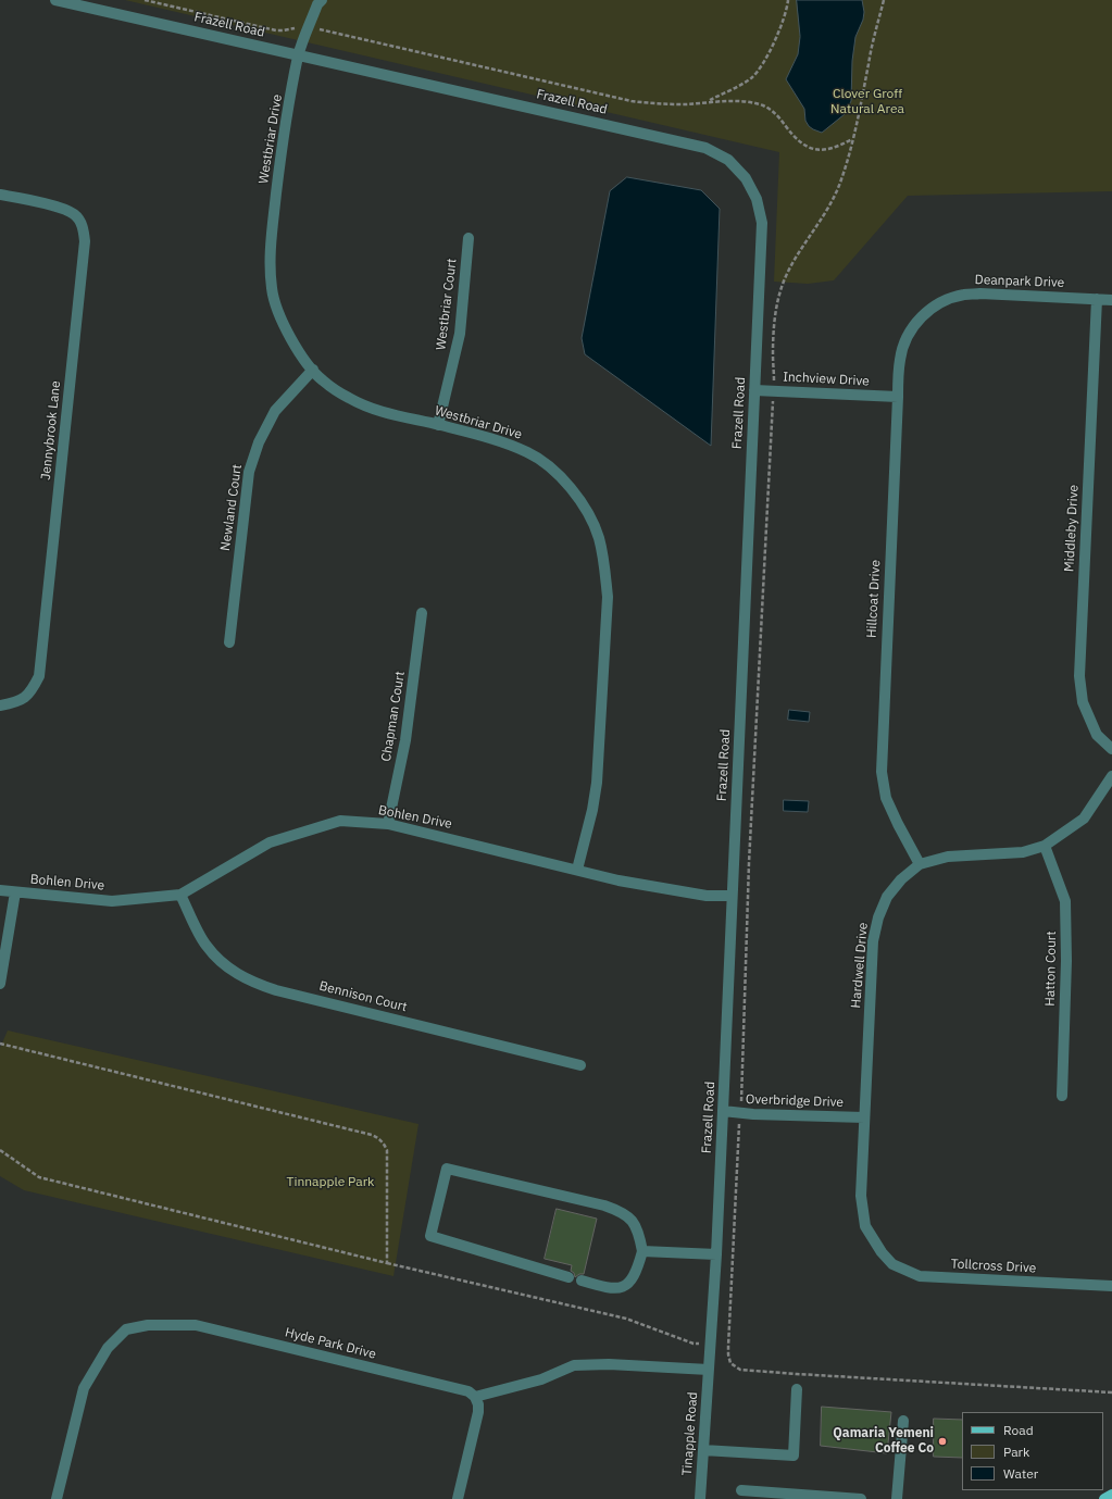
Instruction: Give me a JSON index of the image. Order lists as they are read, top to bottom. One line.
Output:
{"streets":{"street":["Frazell Road","Westbriar Drive","Deanpark Drive","Westbriar Court","Inchview Drive","Jennybrook Lane","Newland Court","Middleby Drive","Hillcoat Drive","Chapman Court","Bohlen Drive","Hardwell Drive","Hatton Court","Bennison Court","Overbridge Drive","Tollcross Drive","Hyde Park Drive","Tinapple Road"]},"crossings":[["Frazell Road","Westbriar Drive"],["Frazell Road","Inchview Drive"],["Frazell Road","Bohlen Drive"],["Frazell Road","Overbridge Drive"],["Frazell Road","Tinapple Road"],["Westbriar Drive","Westbriar Court"],["Westbriar Drive","Newland Court"],["Westbriar Drive","Bohlen Drive"],["Deanpark Drive","Middleby Drive"],["Deanpark Drive","Hillcoat Drive"],["Inchview Drive","Hillcoat Drive"],["Hillcoat Drive","Hardwell Drive"],["Chapman Court","Bohlen Drive"],["Bohlen Drive","Bennison Court"],["Hardwell Drive","Hatton Court"],["Hardwell Drive","Overbridge Drive"],["Hardwell Drive","Tollcross Drive"]],"parks":["Clover Groff Natural Area","Tinnapple Park"],"places":["Qamaria Yemeni Coffee Co"],"legend":["Road","Park","Water"]}
